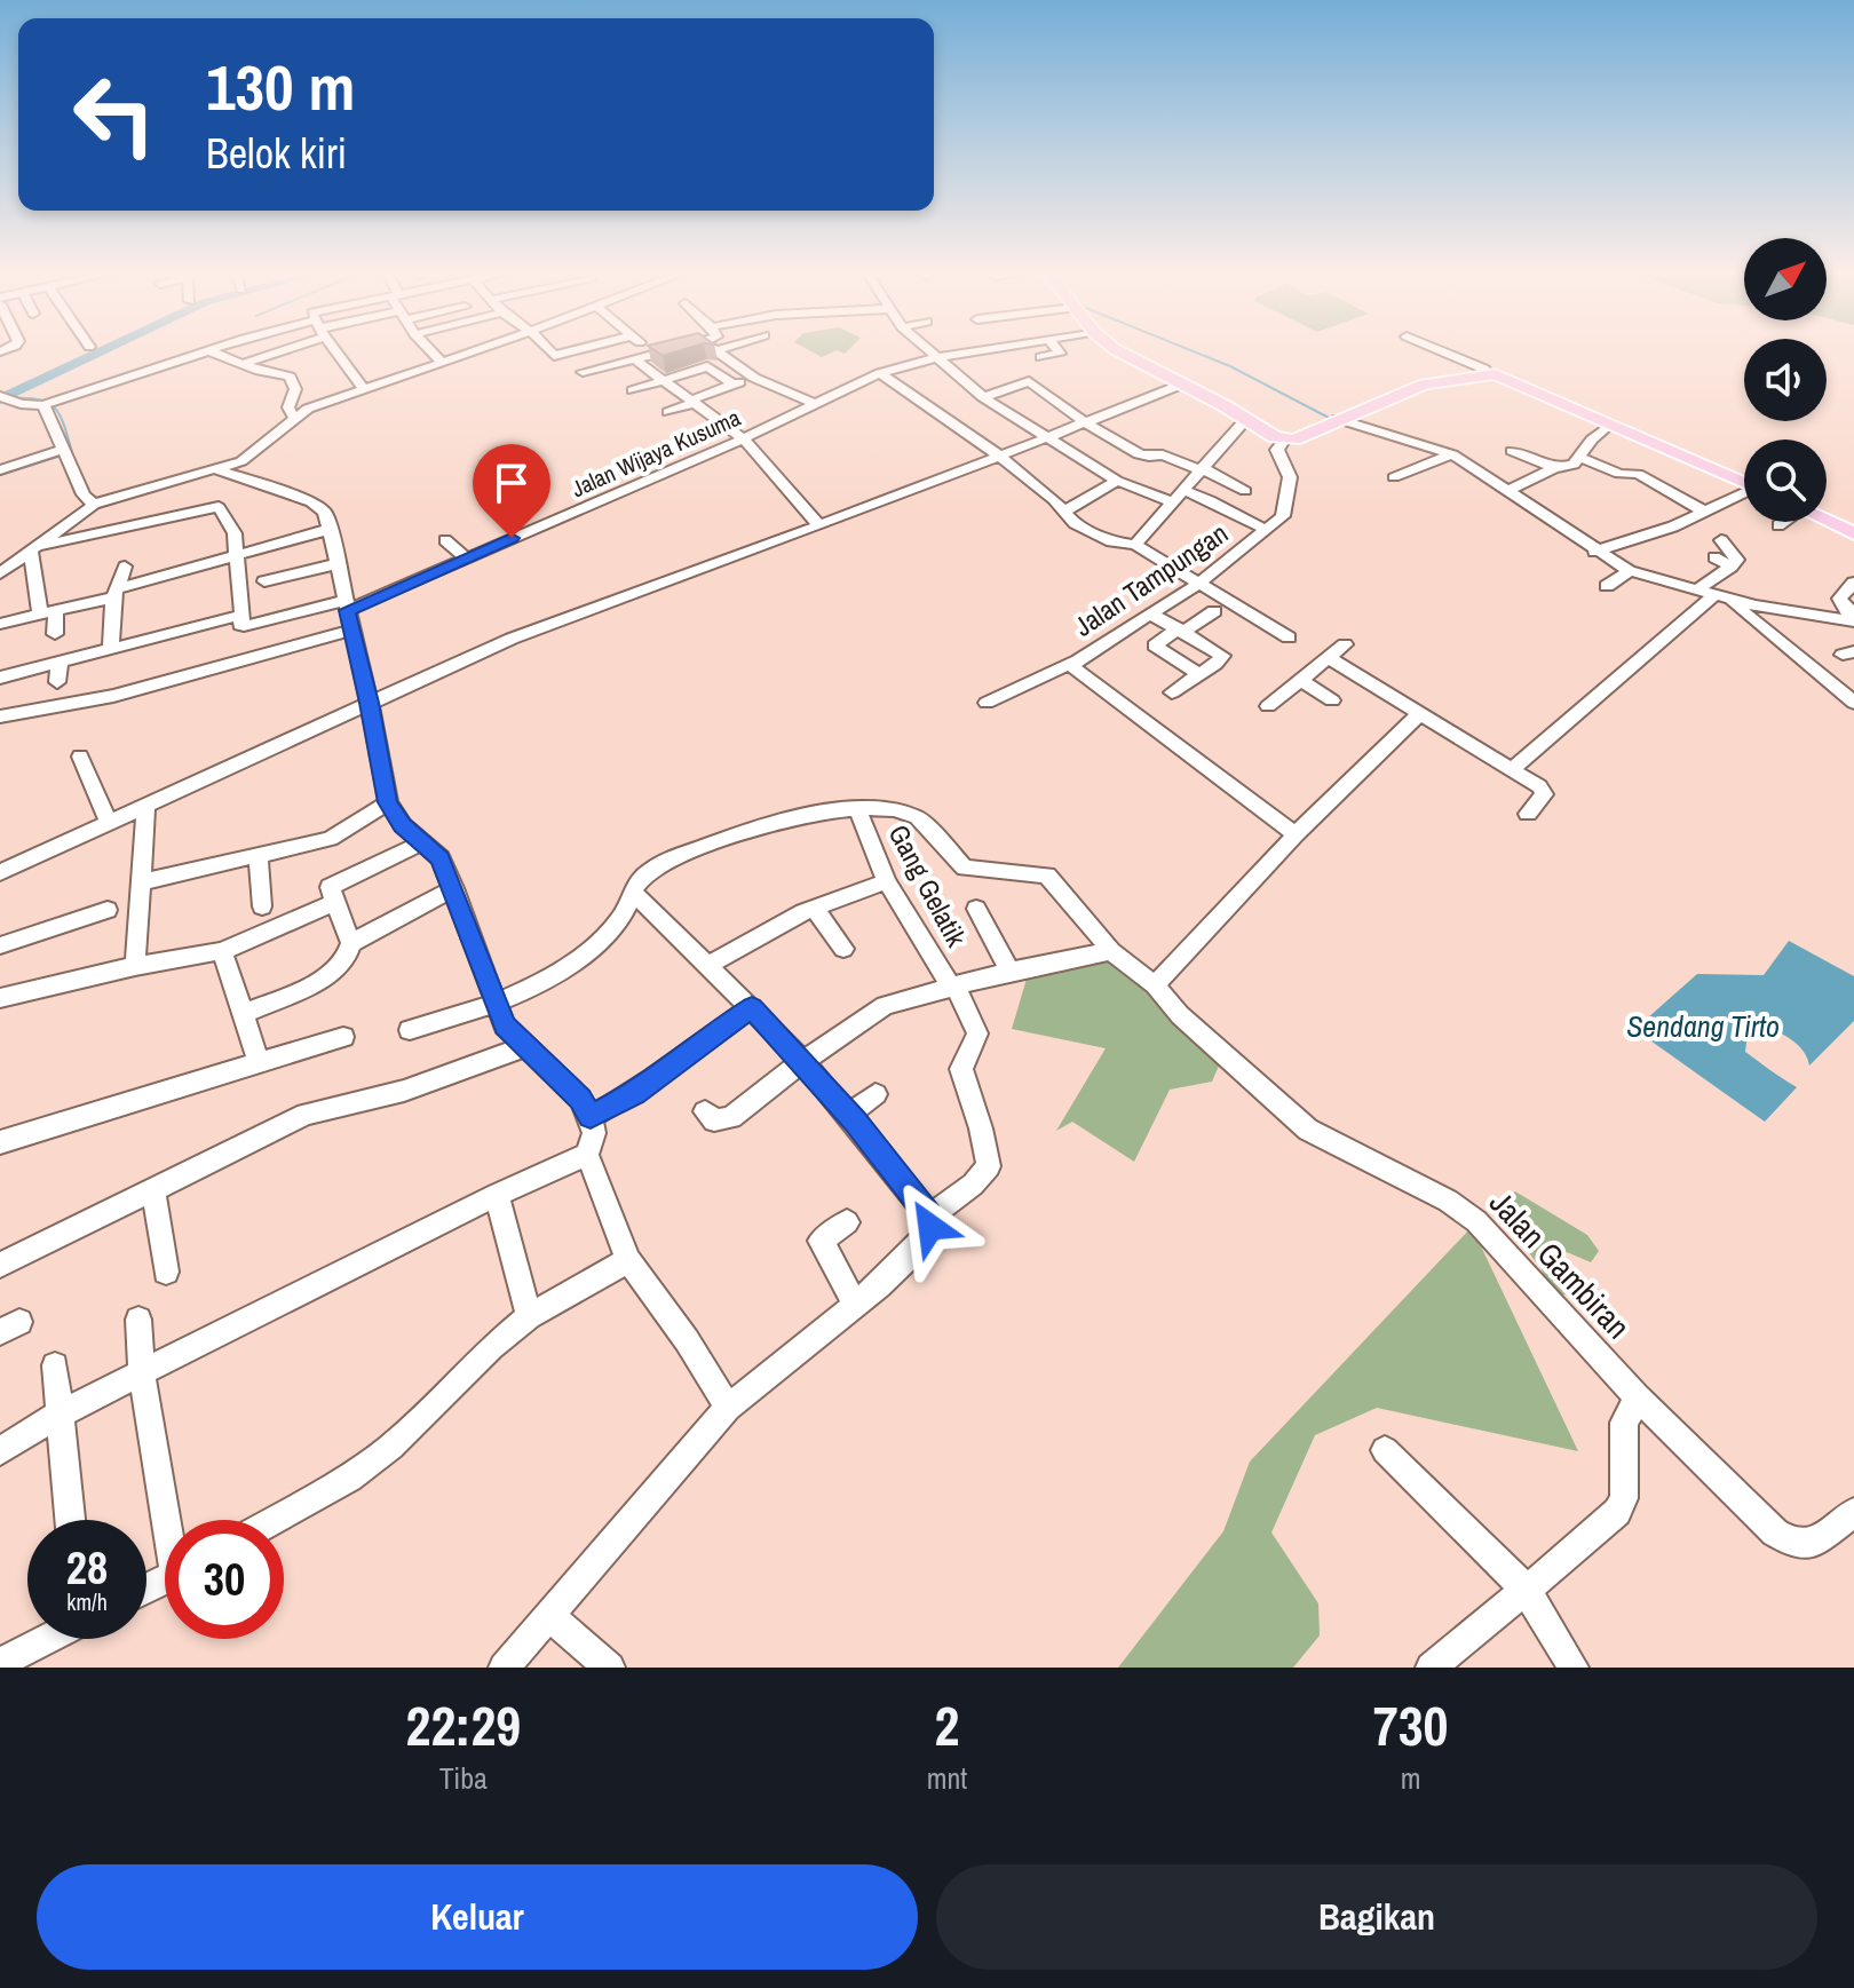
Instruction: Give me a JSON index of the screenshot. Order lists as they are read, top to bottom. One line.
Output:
{"streets":{"street":["Jalan Wijaya Kusuma","Jalan Tampungan","Gang Gelatik","Jalan Gambiran"]},"crossings":[["Gang Gelatik","Jalan Gambiran"]],"water":["Sendang Tirto"],"north":"top right","page":{"turn":["130 m","Belok kiri"],"speed":"28 km/h","limit":"30","eta":["22:29","Tiba","2","mnt","730","m"],"buttons":["Keluar","Bagikan"]}}
